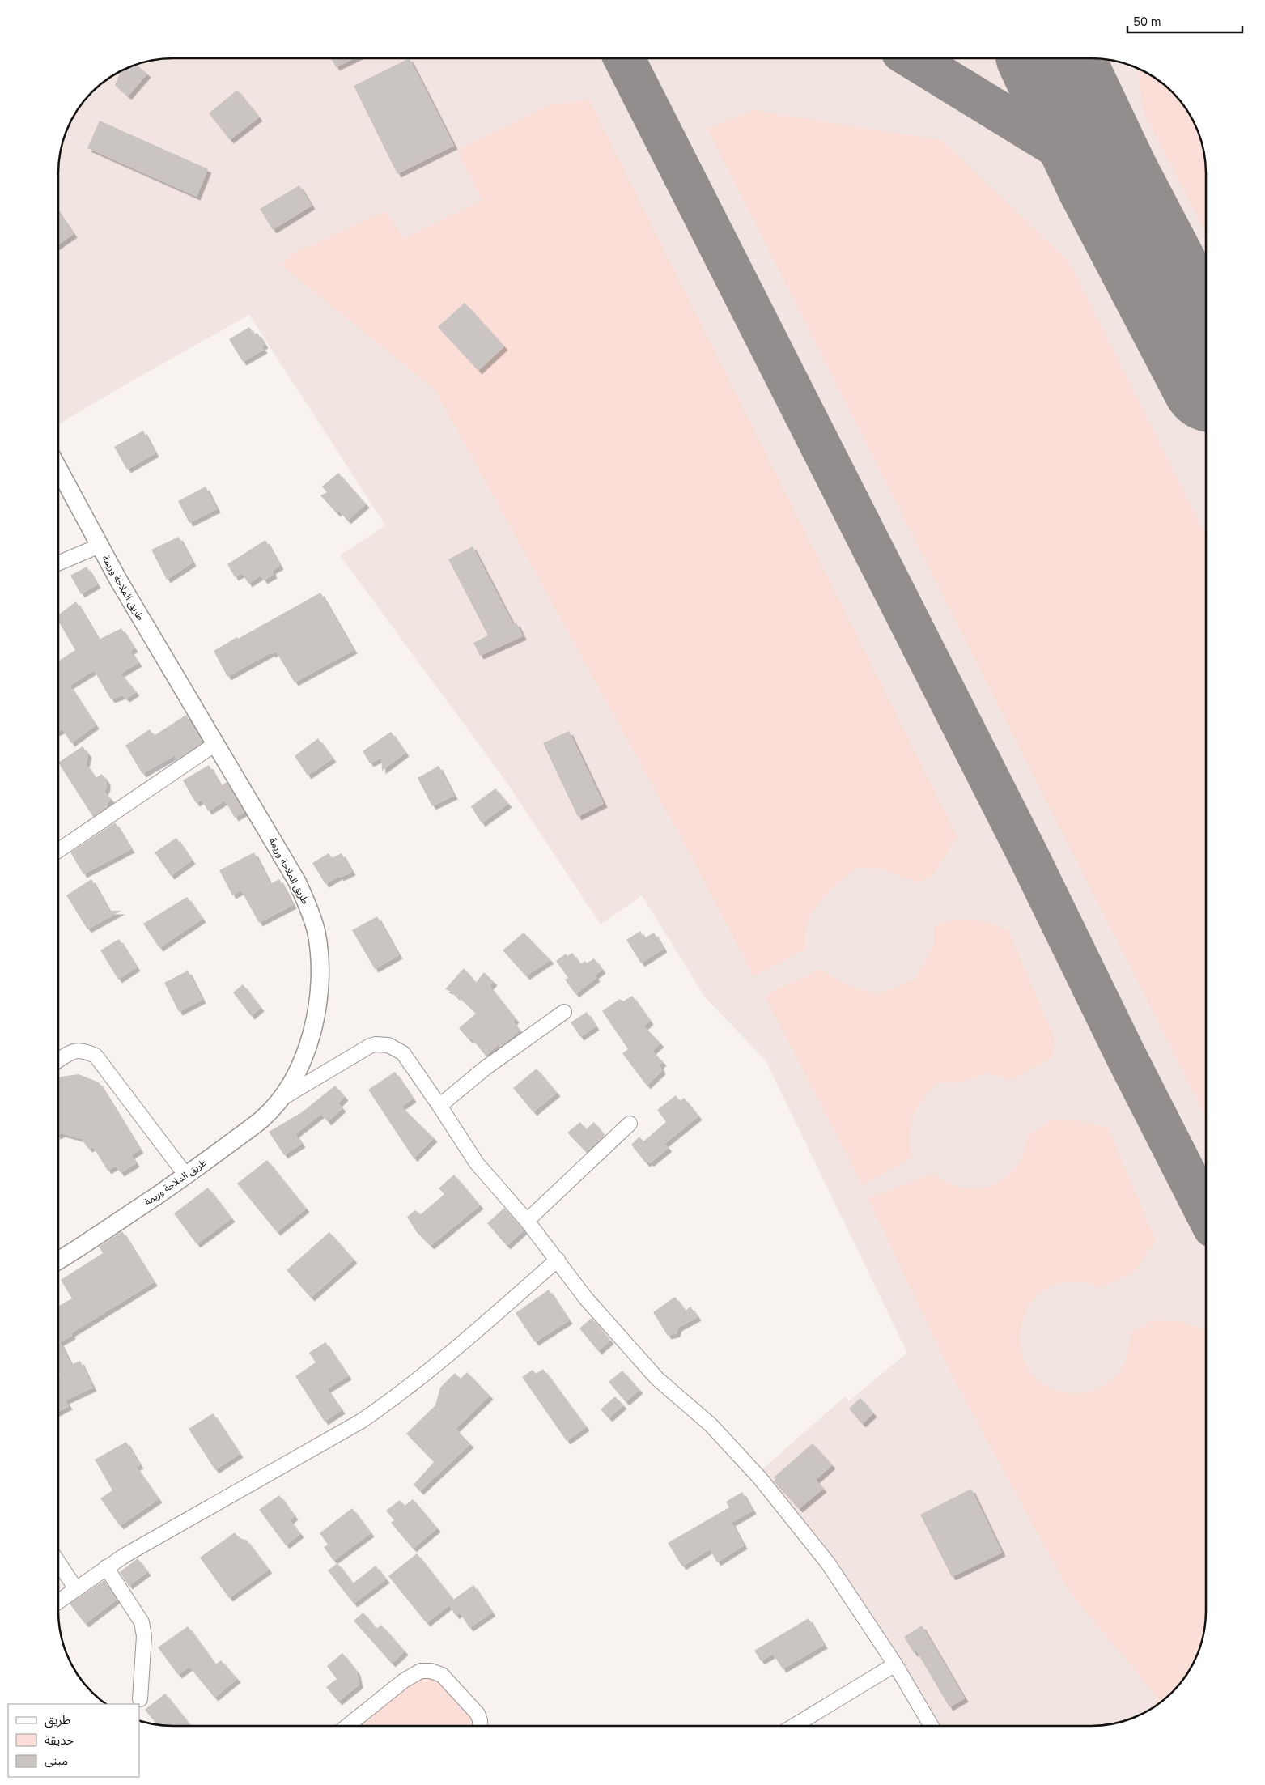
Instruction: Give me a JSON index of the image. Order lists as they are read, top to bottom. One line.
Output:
{"streets":{"street":["طريق الملاحة وريمة"]},"legend":["طريق","حديقة","مبنى"],"scale_bar":"50 m"}
